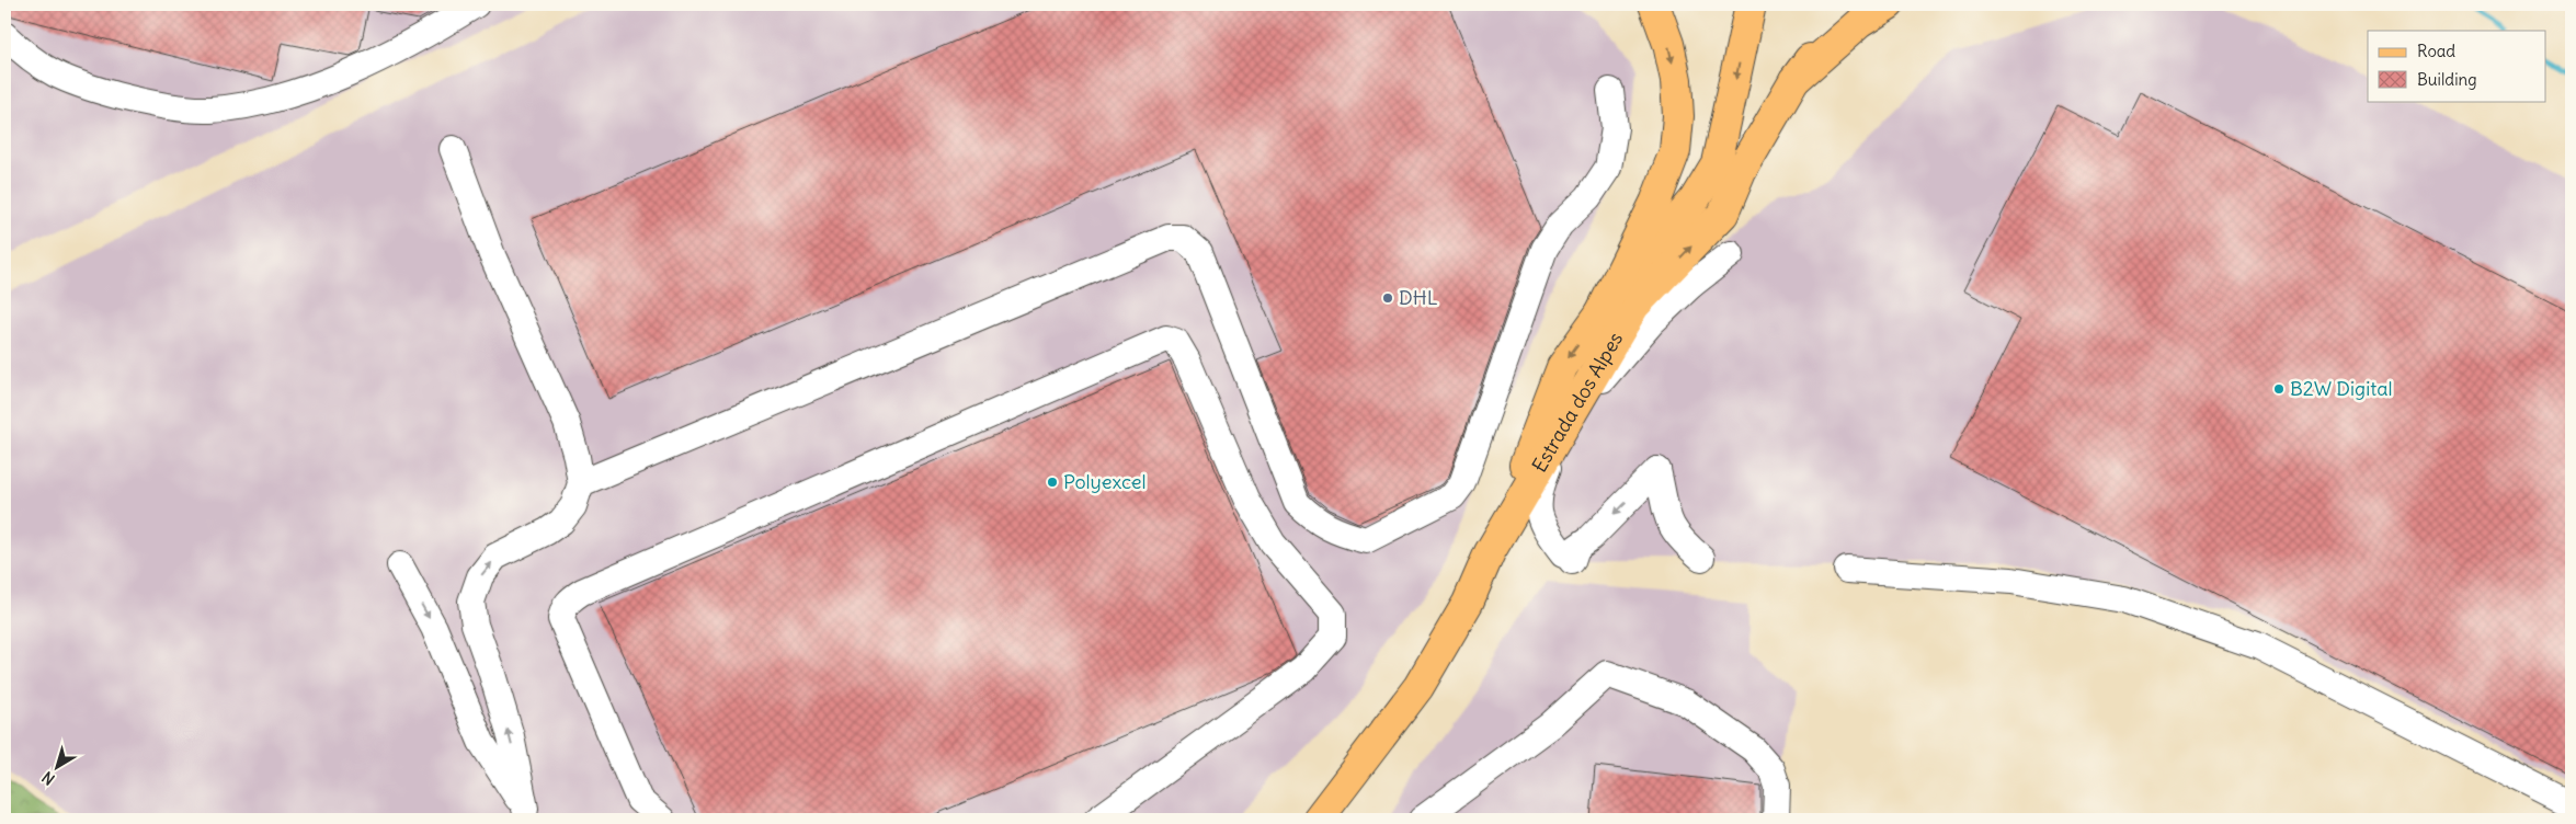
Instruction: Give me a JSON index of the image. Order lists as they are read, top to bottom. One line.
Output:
{"streets":{"main road":["Estrada dos Alpes"]},"places":["DHL","B2W Digital","Polyexcel"],"legend":["Road","Building"],"north":"bottom left"}
